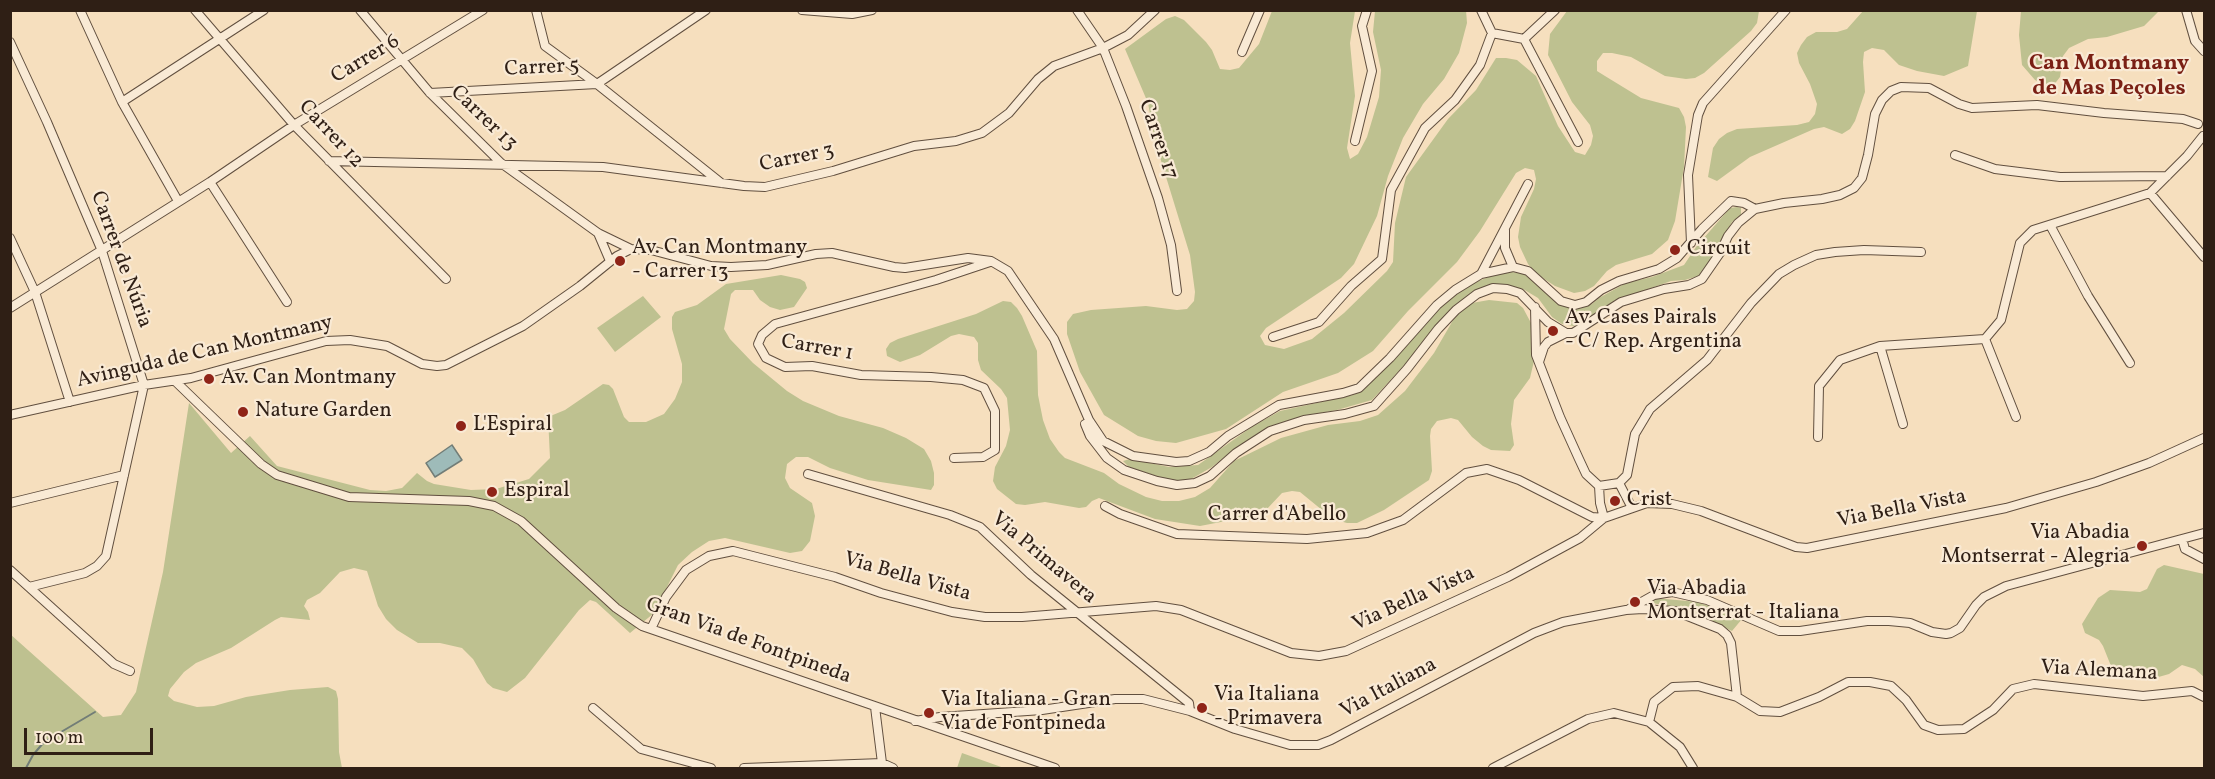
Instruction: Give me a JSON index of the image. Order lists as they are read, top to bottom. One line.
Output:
{"streets":{"street":["Carrer 6","Carrer 5","Carrer 13","Carrer 12","Carrer 17","Carrer 3","Carrer de Núria","Carrer 1","Avinguda de Can Montmany","Via Bella Vista","Carrer d'Abello","Via Primavera","Gran Via de Fontpineda","Via Alemana","Via Italiana"]},"crossings":[["Carrer 6","Carrer 13"],["Carrer 6","Carrer 12"],["Carrer 6","Carrer de Núria"],["Carrer 5","Carrer 13"],["Carrer 13","Carrer 3"],["Carrer 13","Avinguda de Can Montmany"],["Carrer 12","Carrer 3"],["Carrer 17","Carrer 3"],["Carrer de Núria","Avinguda de Can Montmany"],["Avinguda de Can Montmany","Gran Via de Fontpineda"],["Via Bella Vista","Carrer d'Abello"],["Via Bella Vista","Via Primavera"],["Via Bella Vista","Gran Via de Fontpineda"],["Via Primavera","Via Italiana"],["Gran Via de Fontpineda","Via Italiana"]],"districts":["Can Montmany de Mas Peçoles"],"places":["Circuit","Av. Can Montmany - Carrer 13","Av. Cases Pairals - C/ Rep. Argentina","Av. Can Montmany","Nature Garden","L'Espiral","Espiral","Crist","Via Abadia Montserrat - Alegria","Via Abadia Montserrat - Italiana","Via Italiana - Primavera","Via Italiana - Gran Via de Fontpineda"],"scale_bar":"100 m"}
